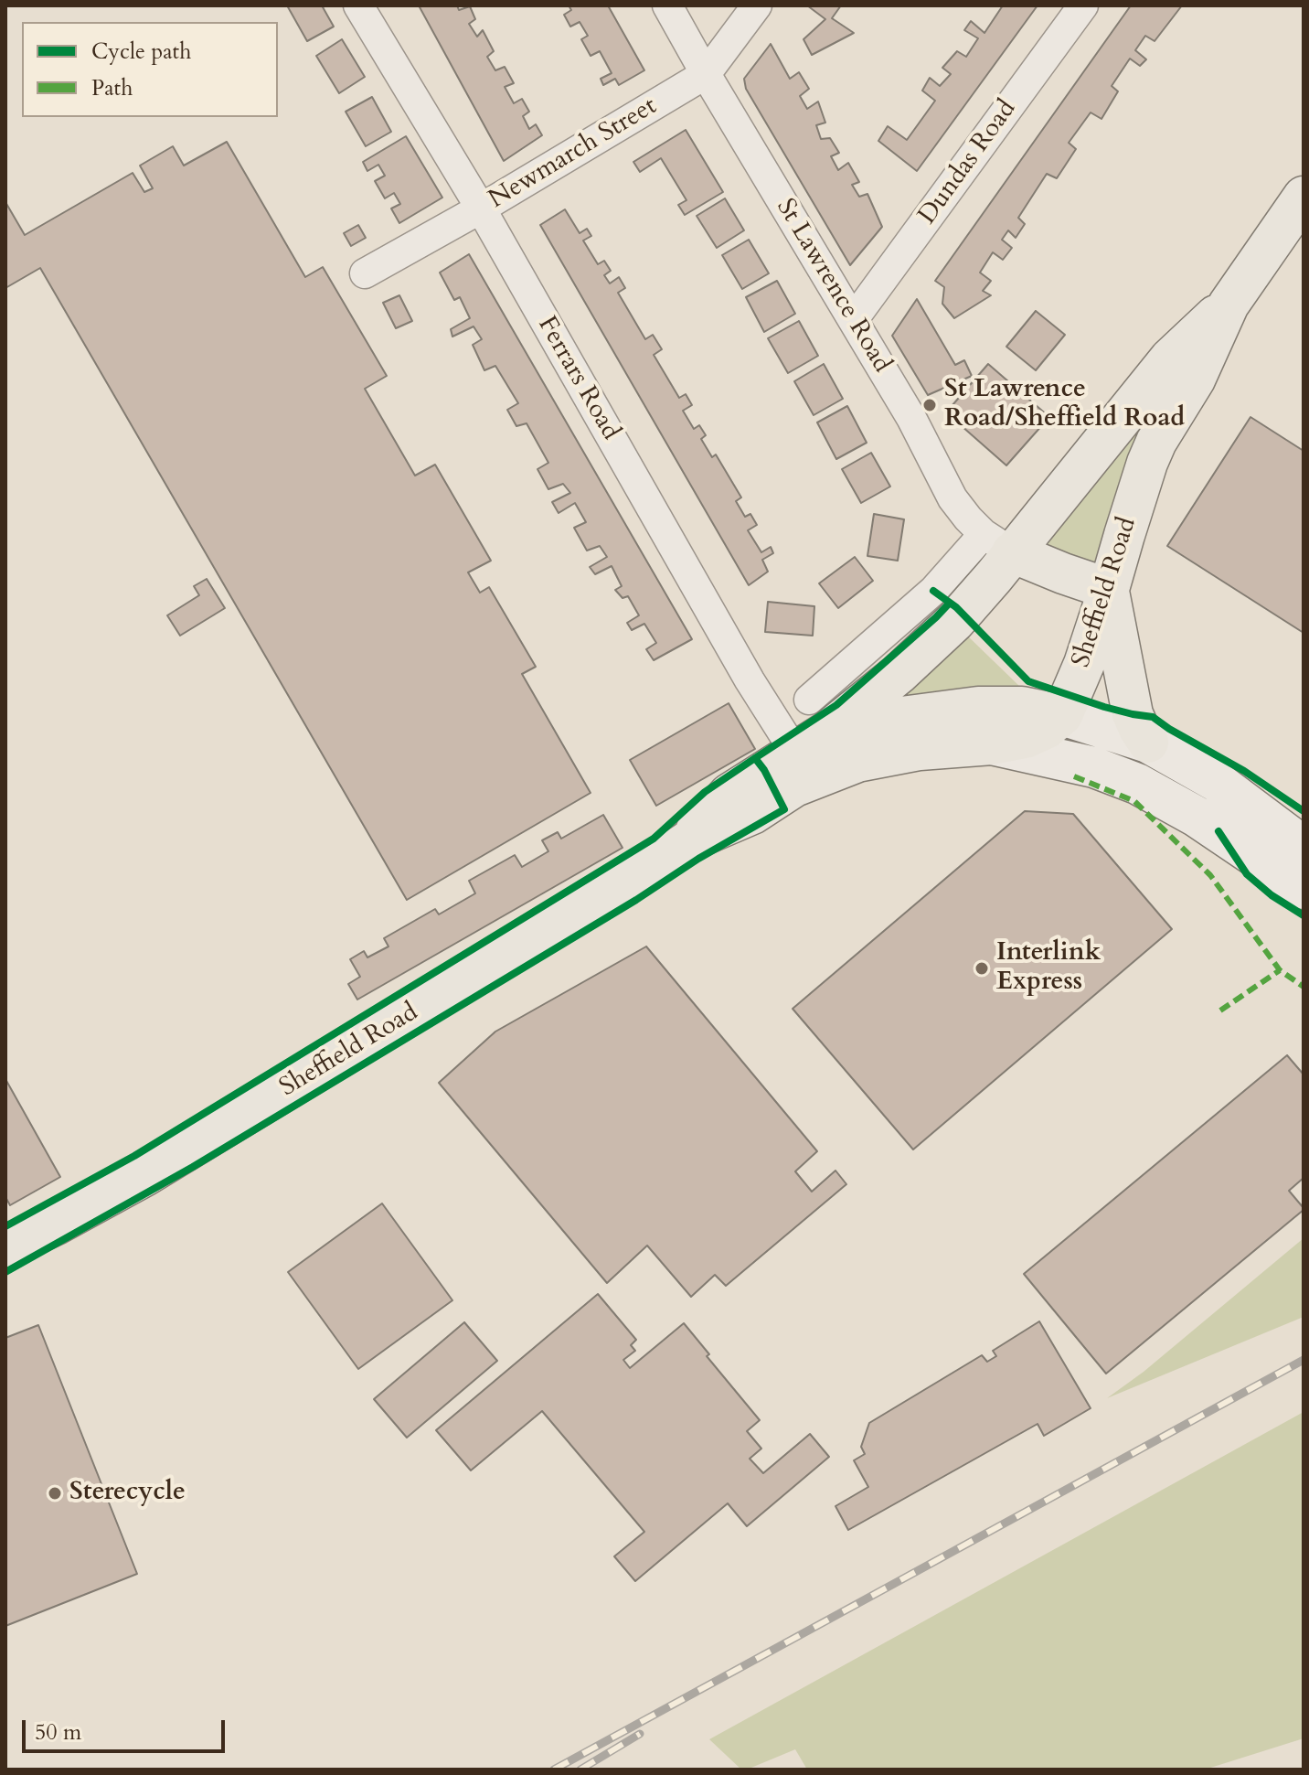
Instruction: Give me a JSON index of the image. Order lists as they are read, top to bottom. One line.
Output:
{"streets":{"main road":["Sheffield Road"],"street":["Newmarch Street","Dundas Road","St Lawrence Road","Ferrars Road"]},"crossings":[["Newmarch Street","St Lawrence Road"],["Newmarch Street","Ferrars Road"],["Dundas Road","St Lawrence Road"],["St Lawrence Road","Sheffield Road"],["Ferrars Road","Sheffield Road"]],"places":["St Lawrence Road/Sheffield Road","Interlink Express","Sterecycle"],"legend":["Cycle path","Path"],"scale_bar":"50 m"}
